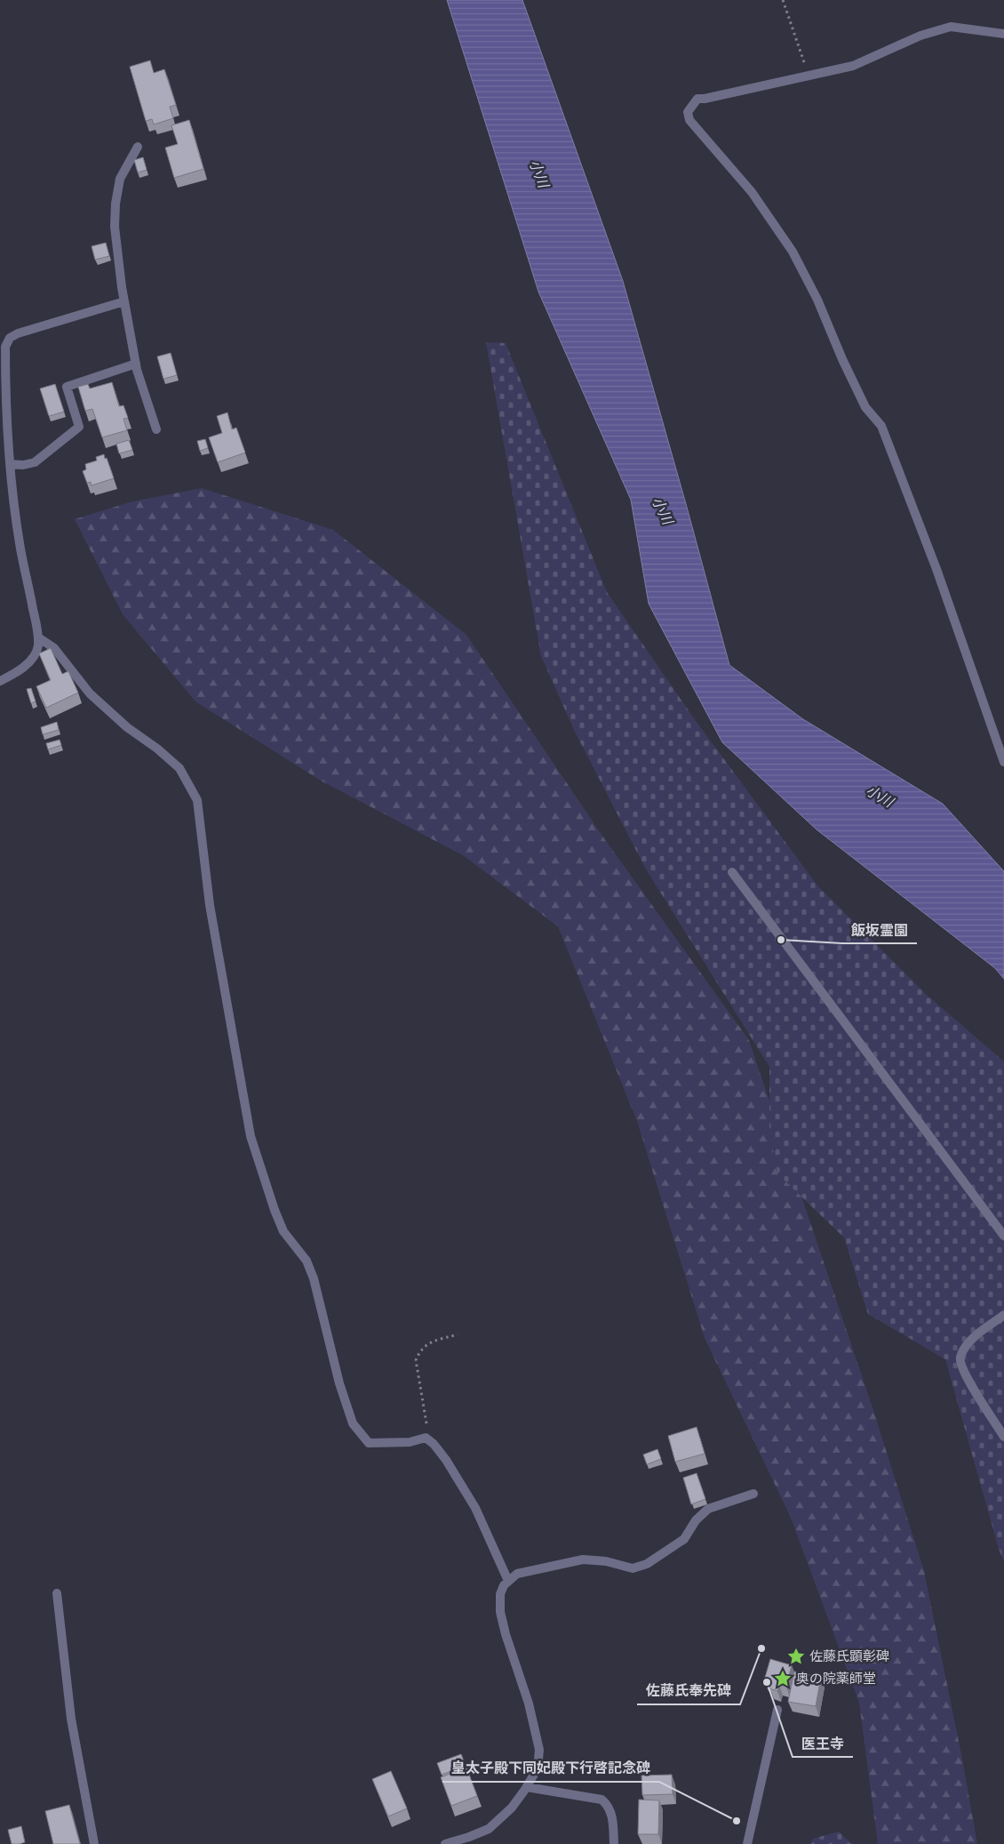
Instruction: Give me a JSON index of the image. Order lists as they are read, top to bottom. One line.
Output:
{"water":["小川"],"places":{"other":["飯坂霊園","佐藤氏奉先碑","医王寺","皇太子殿下同妃殿下行啓記念碑"],"place":["佐藤氏顕彰碑","奥の院薬師堂"]}}
